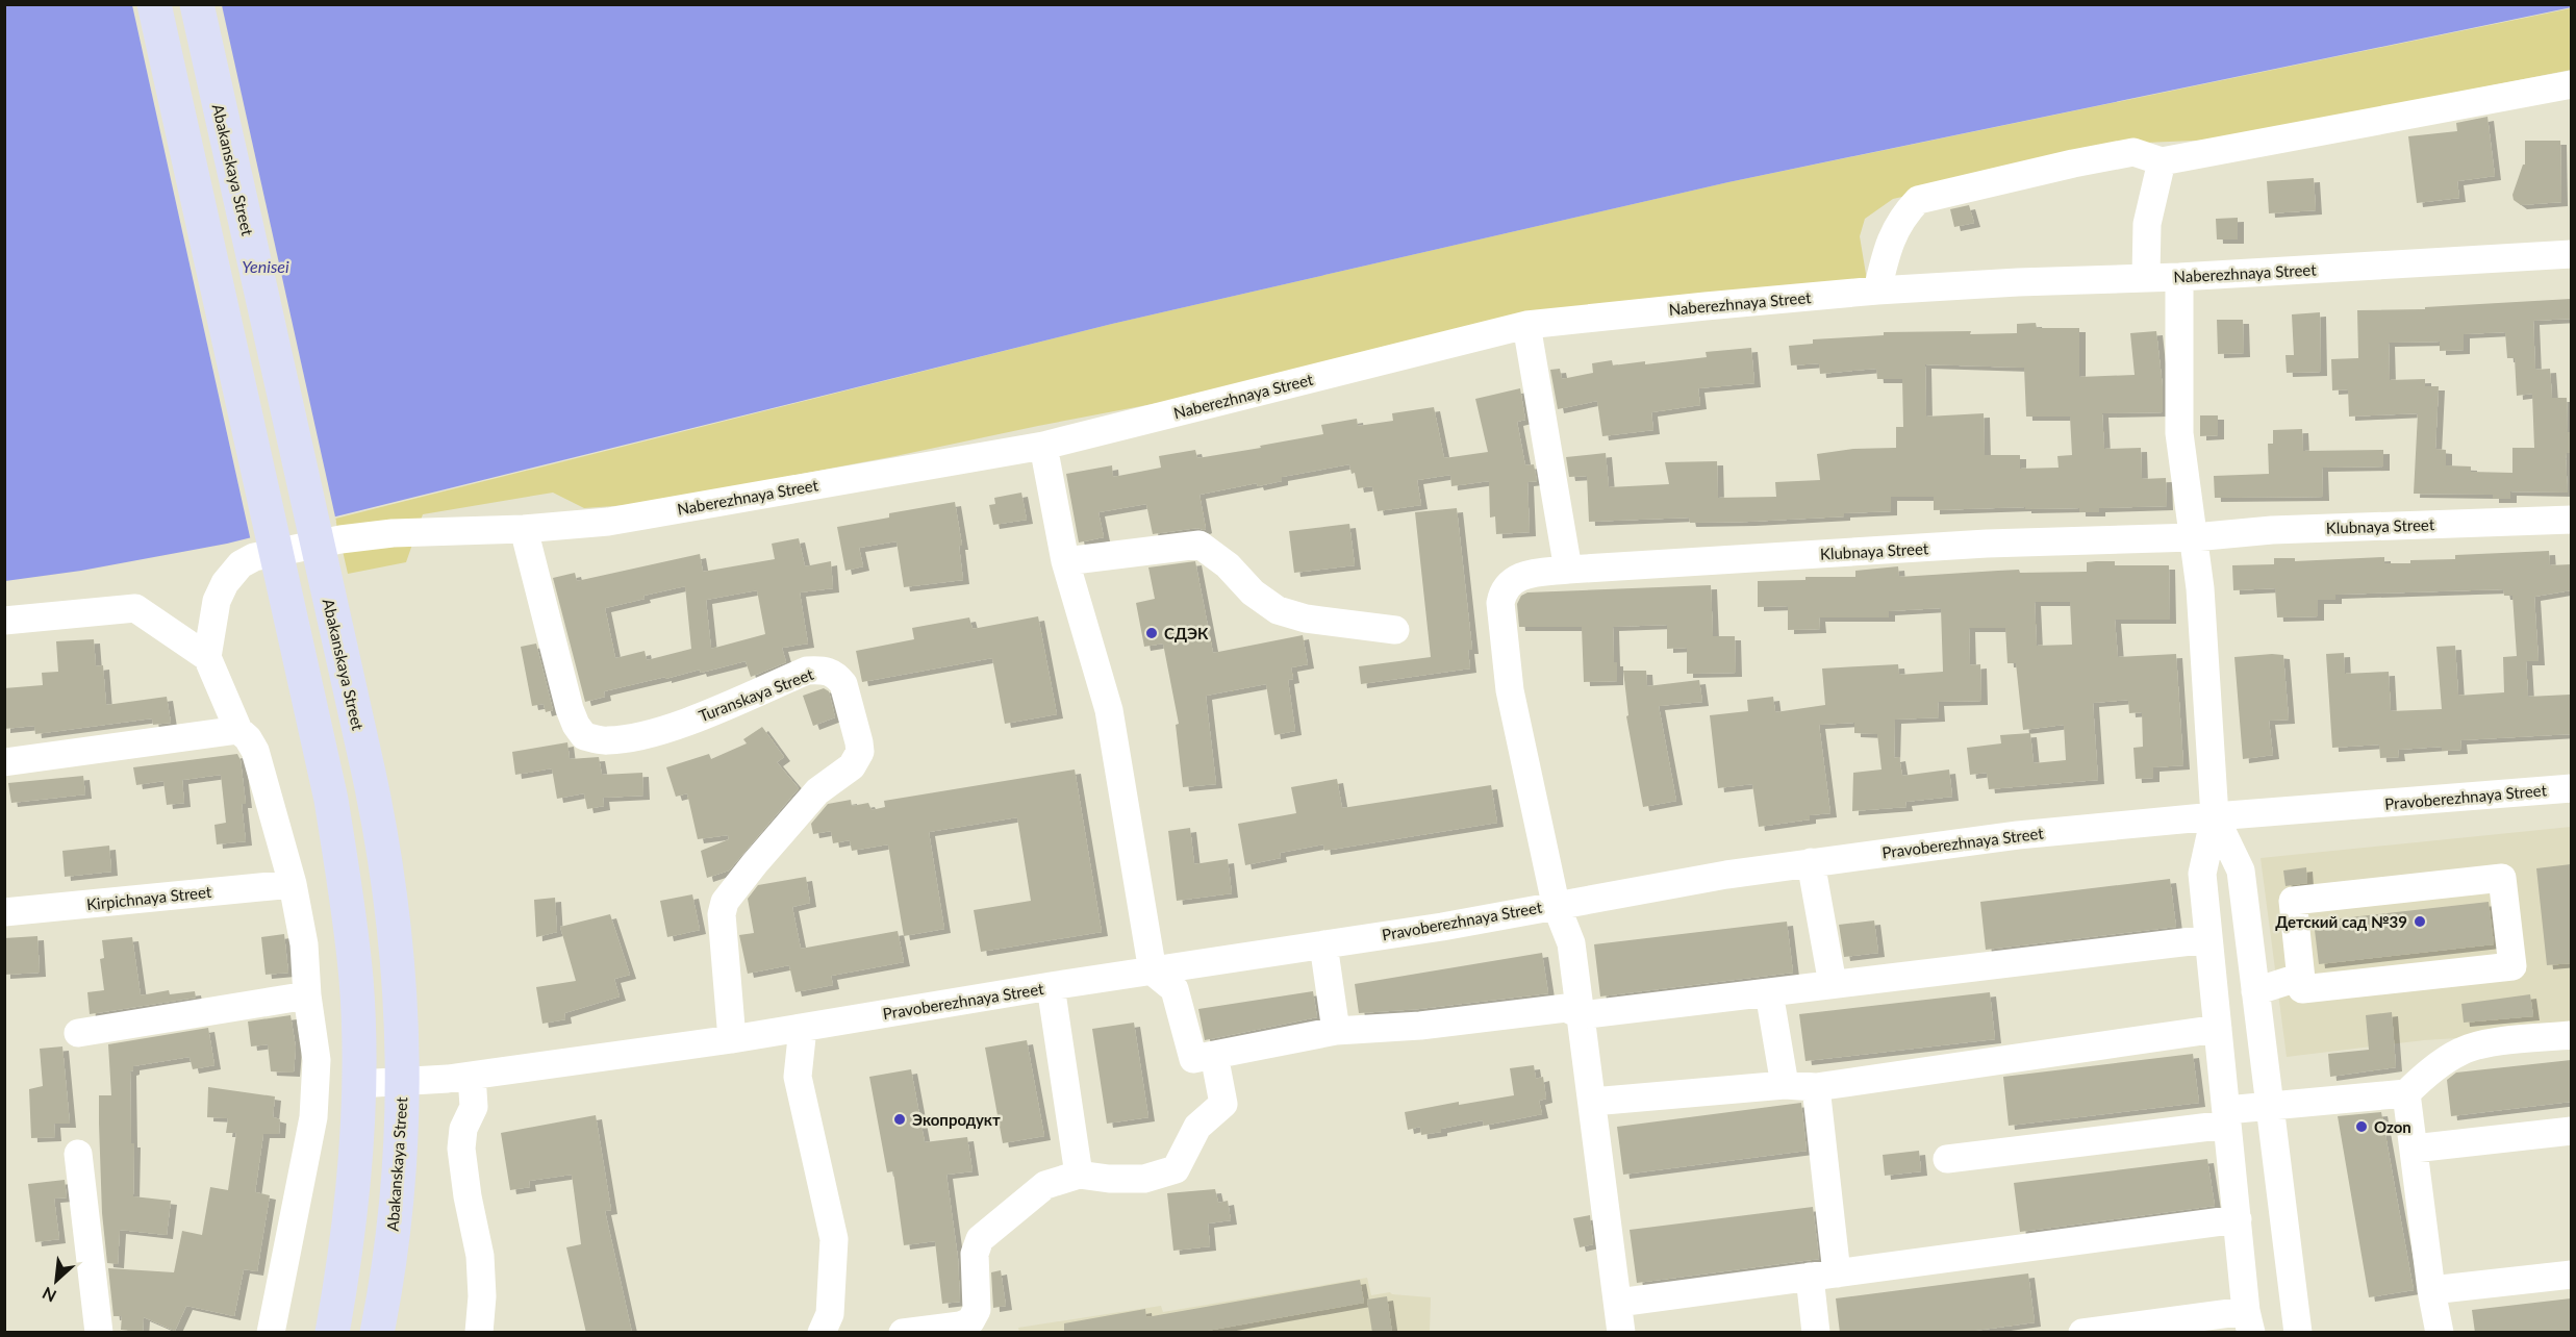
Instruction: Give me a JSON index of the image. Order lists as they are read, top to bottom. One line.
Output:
{"streets":{"main road":["Abakanskaya Street"],"street":["Naberezhnaya Street","Klubnaya Street","Turanskaya Street","Pravoberezhnaya Street","Kirpichnaya Street"]},"crossings":[["Abakanskaya Street","Pravoberezhnaya Street"],["Naberezhnaya Street","Turanskaya Street"],["Klubnaya Street","Pravoberezhnaya Street"],["Turanskaya Street","Pravoberezhnaya Street"]],"water":["Yenisei"],"places":["СДЭК","Детский сад №39","Экопродукт","Ozon"],"north":"bottom left"}
